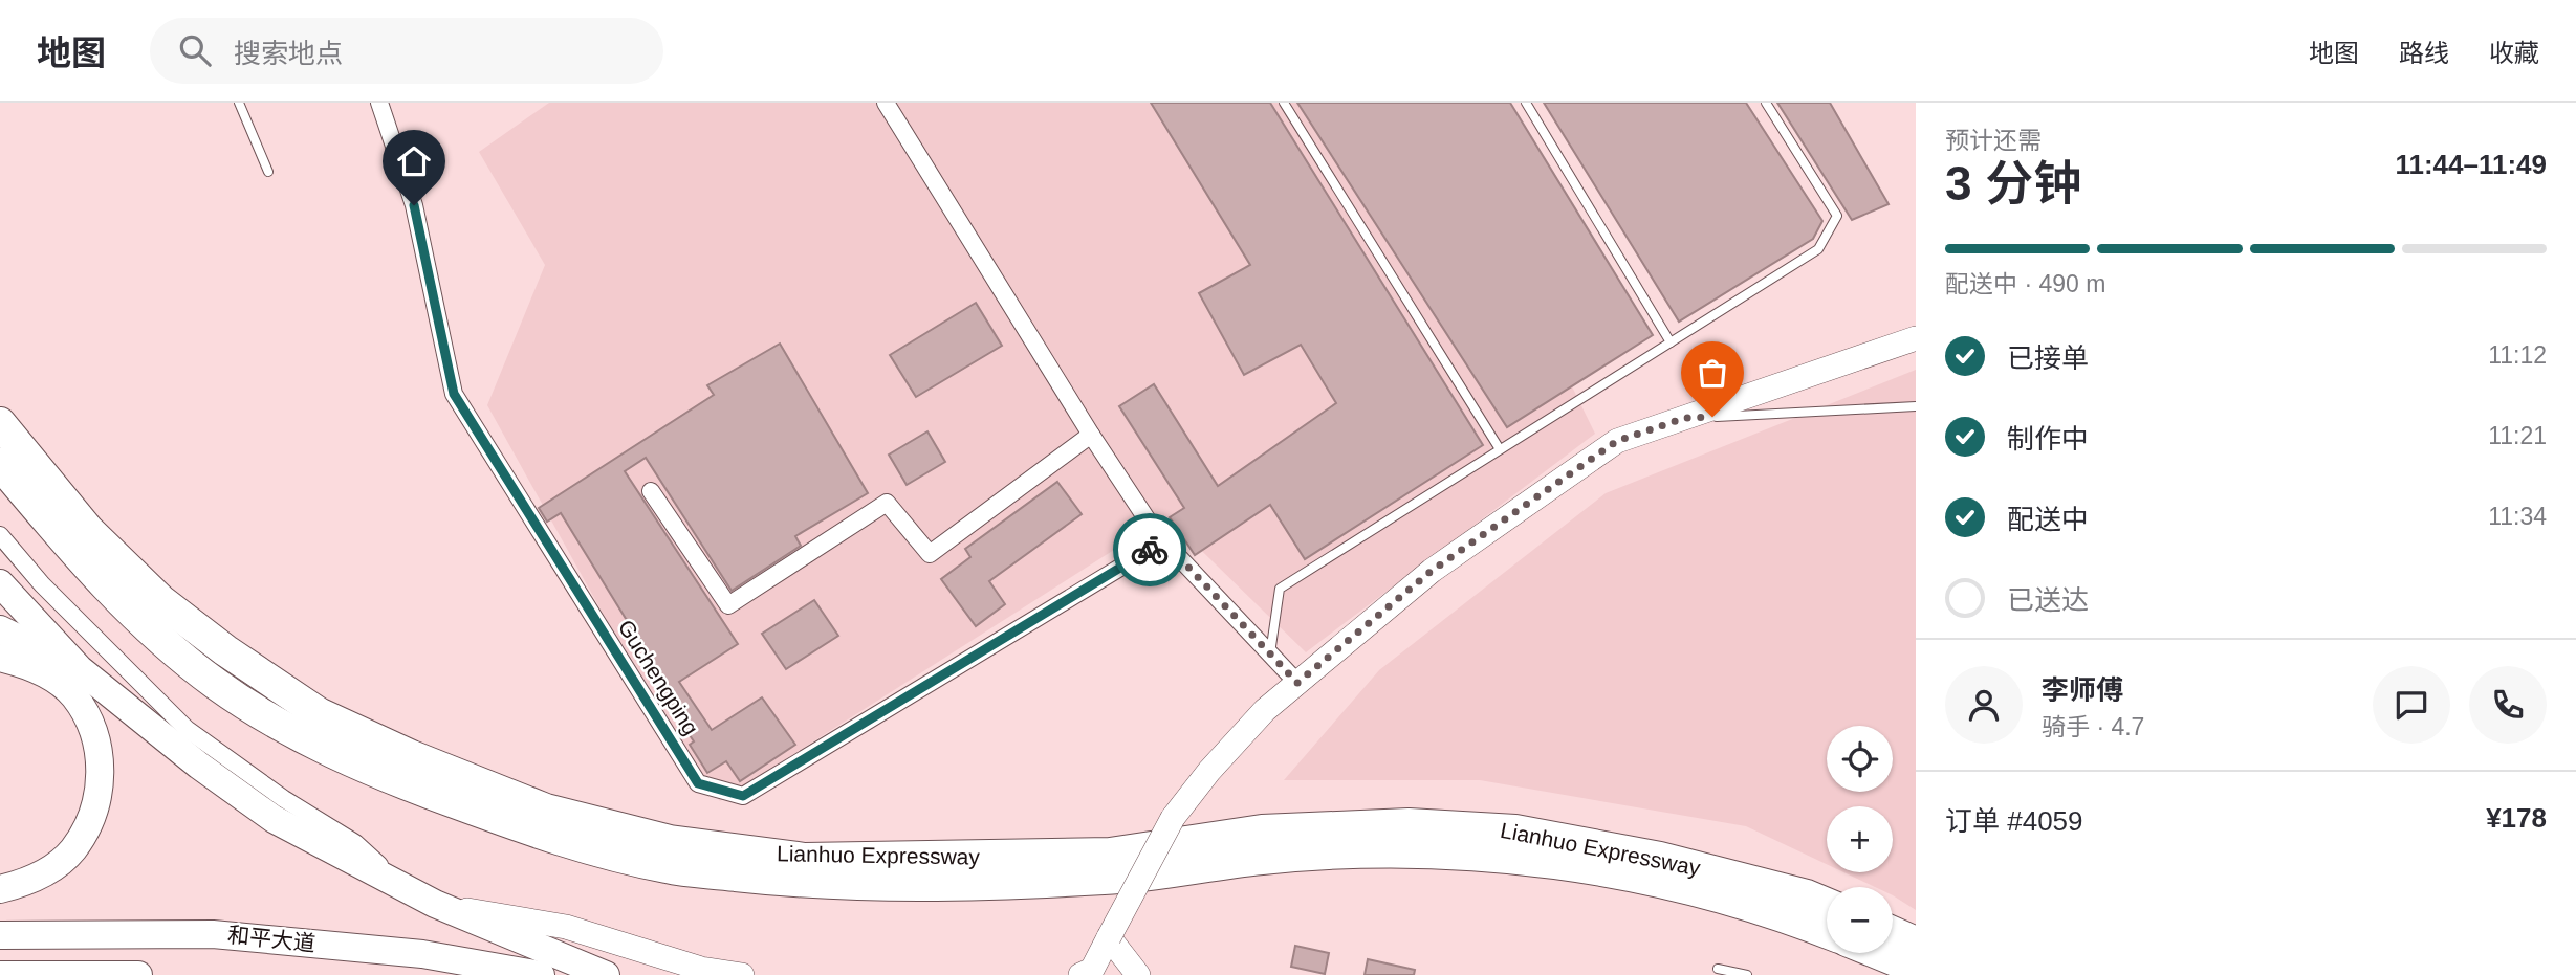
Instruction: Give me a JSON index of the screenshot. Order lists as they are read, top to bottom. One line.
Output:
{"streets":{"highway":["Lianhuo Expressway","和平大道"],"street":["Guchengping"]},"page":{"header":"地图","search":"搜索地点","nav":["地图","路线","收藏"],"heading":["3 分钟","预计还需","11:44–11:49"],"panel":["李师傅","骑手 · 4.7","订单 #4059","¥178"],"bar":"配送中 · 490 m","list":[["已接单","11:12"],["制作中","11:21"],["配送中","11:34"],"已送达"],"map_buttons":["+","−"]}}
